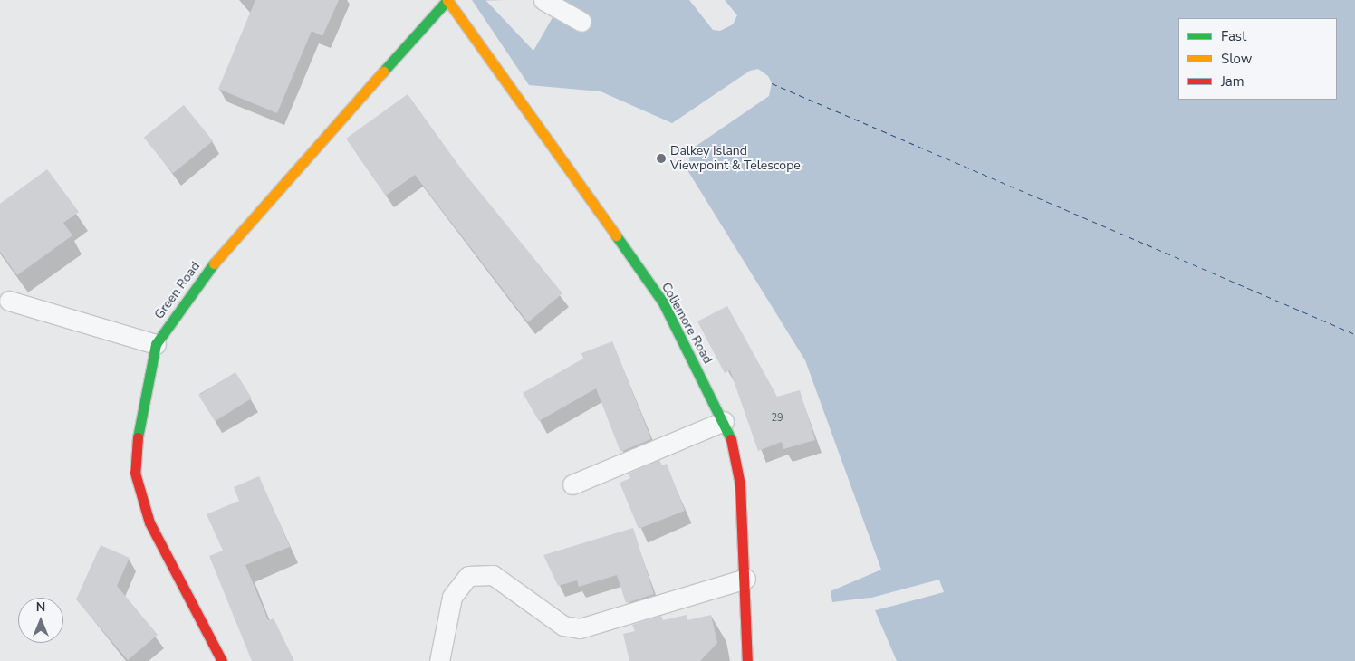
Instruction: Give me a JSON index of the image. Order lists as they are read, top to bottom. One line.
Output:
{"streets":{"street":["Green Road","Coliemore Road"]},"crossings":[["Green Road","Coliemore Road"]],"places":["Dalkey Island Viewpoint & Telescope"],"house_numbers":["29"],"legend":["Fast","Slow","Jam"],"north":"top"}
